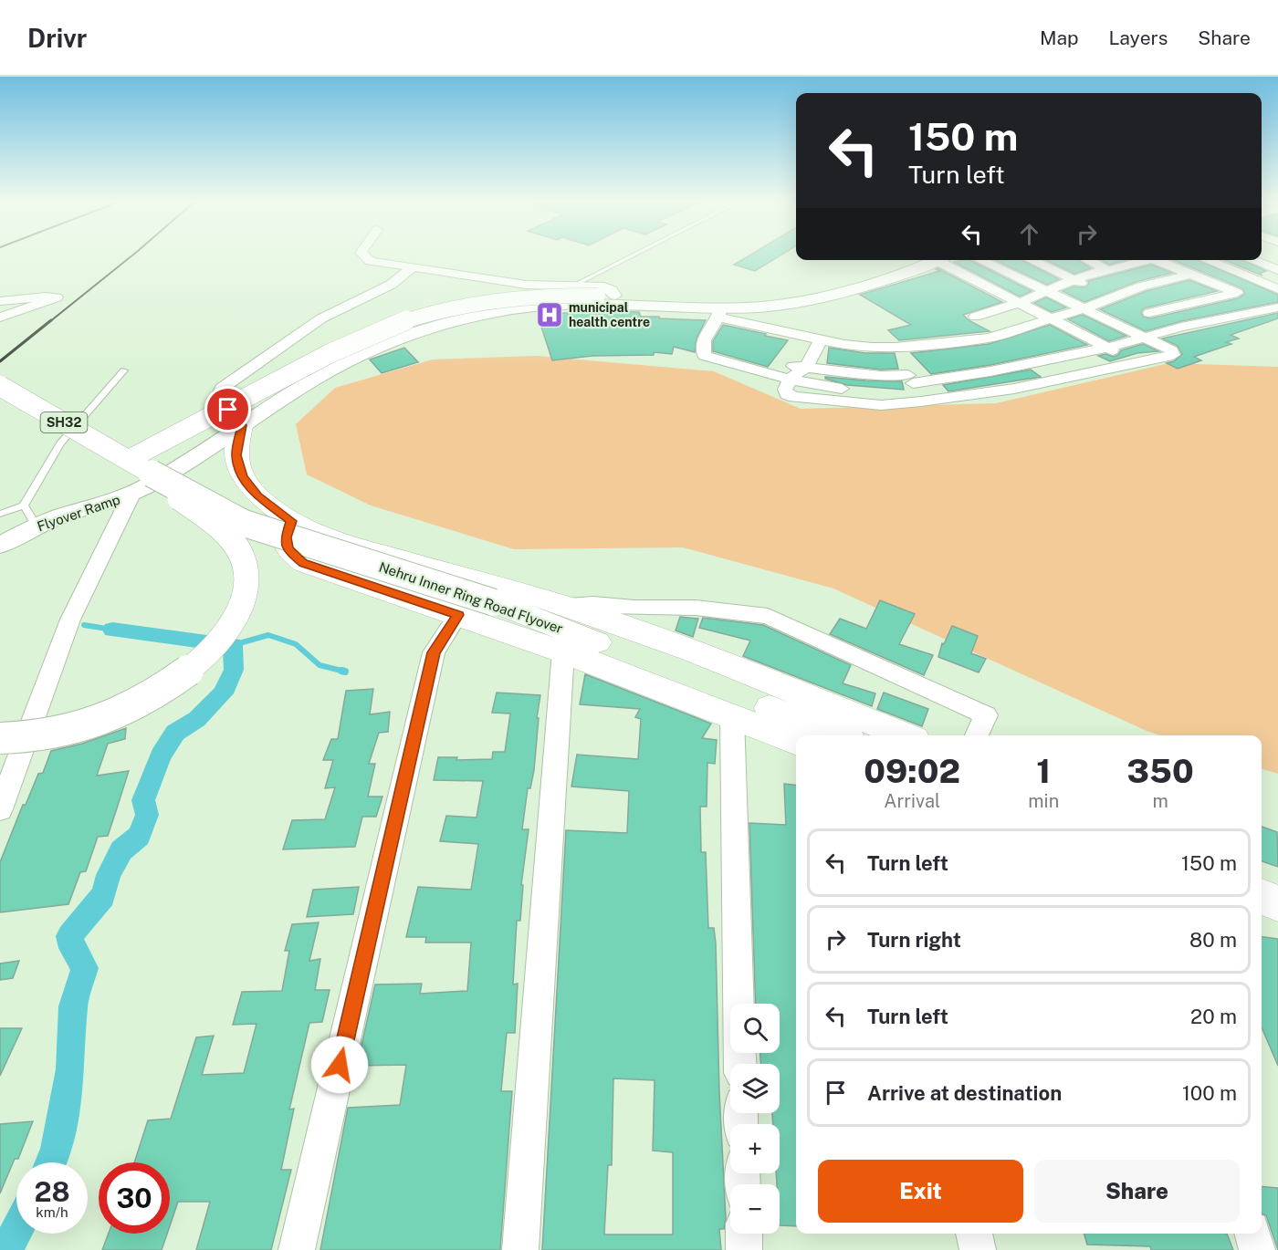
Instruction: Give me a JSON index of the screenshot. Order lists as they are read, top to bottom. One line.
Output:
{"streets":{"main road":["SH32","Nehru Inner Ring Road Flyover"],"street":["Flyover Ramp"]},"crossings":[["SH32","Nehru Inner Ring Road Flyover"]],"places":{"hospital":["municipal health centre"]},"page":{"header":"Drivr","nav":["Map","Layers","Share"],"turn":["150 m","Turn left"],"eta":["09:02","Arrival","1","min","350","m"],"list":[{"name":"Turn left","value":"150 m"},{"name":"Turn right","value":"80 m"},{"name":"Turn left","value":"20 m"},{"name":"Arrive at destination","value":"100 m"}],"map_buttons":["+","−"],"buttons":["Exit","Share"],"speed":"28 km/h","limit":"30"}}
